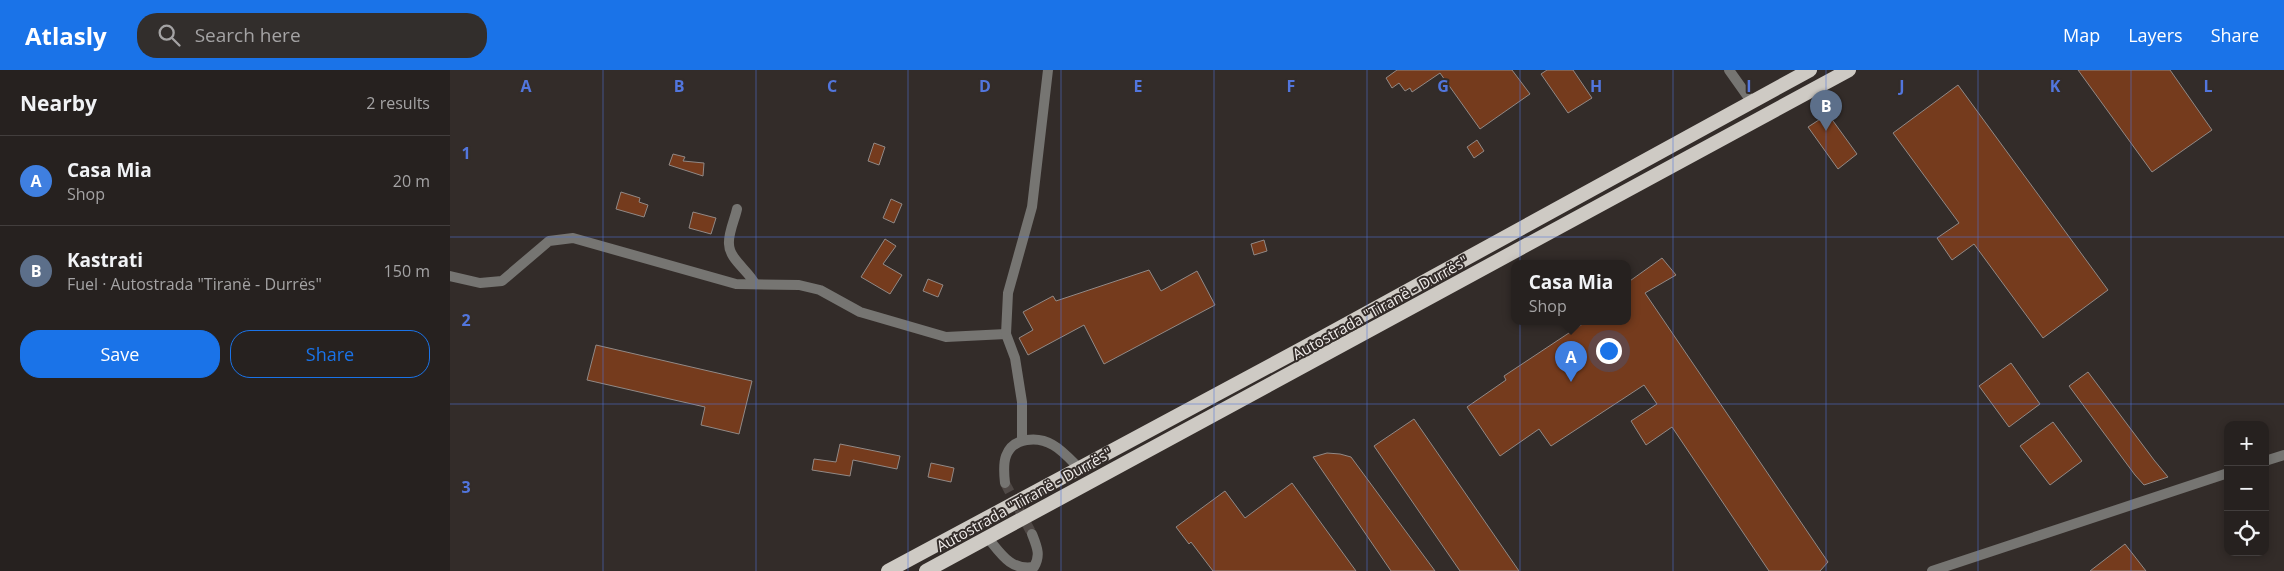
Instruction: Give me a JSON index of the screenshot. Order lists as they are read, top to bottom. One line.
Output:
{"streets":{"highway":["Autostrada \"Tiranë - Durrës\""]},"page":{"header":"Atlasly","search":"Search here","nav":["Map","Layers","Share"],"heading":["Nearby","2 results"],"pins":["B","A"],"list":[{"mark":"A","name":"Casa Mia","note":"Shop","value":"20 m"},{"mark":"B","name":"Kastrati","note":"Fuel · Autostrada \"Tiranë - Durrës\"","value":"150 m"}],"popup":["Casa Mia","Shop"],"buttons":["Save","Share"],"map_buttons":["+","−"]},"grid":{"columns":["A","B","C","D","E","F","G","H","I","J","K","L"],"rows":["1","2","3"]}}
